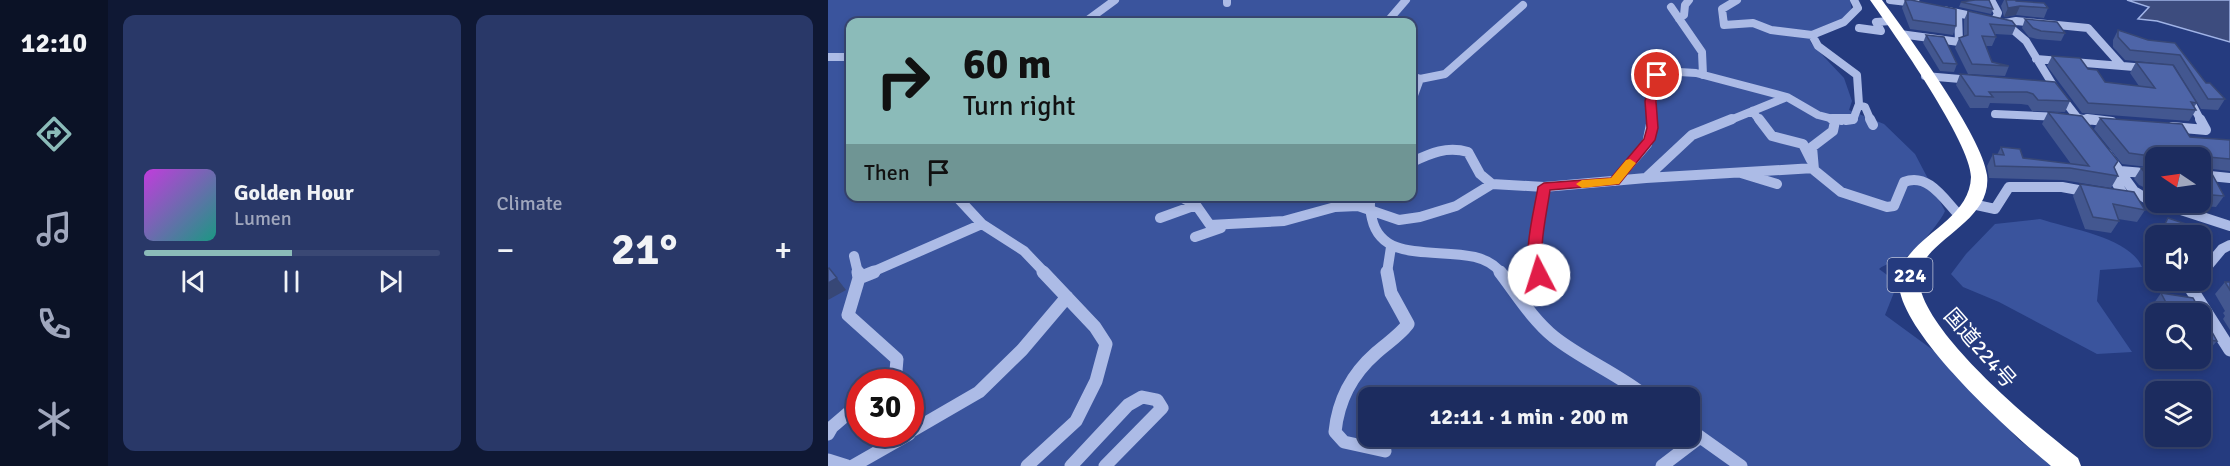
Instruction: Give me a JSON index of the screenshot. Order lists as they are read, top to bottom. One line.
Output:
{"streets":{"highway":["224","国道224号"]},"north":"left","page":{"tabs":"12:10","tile":"Climate","turn":["60 m","Turn right"],"then":"Then","song":["Golden Hour","Lumen"],"heat":["−","21°","+"],"limit":"30","trip":"12:11 · 1 min · 200 m"}}
